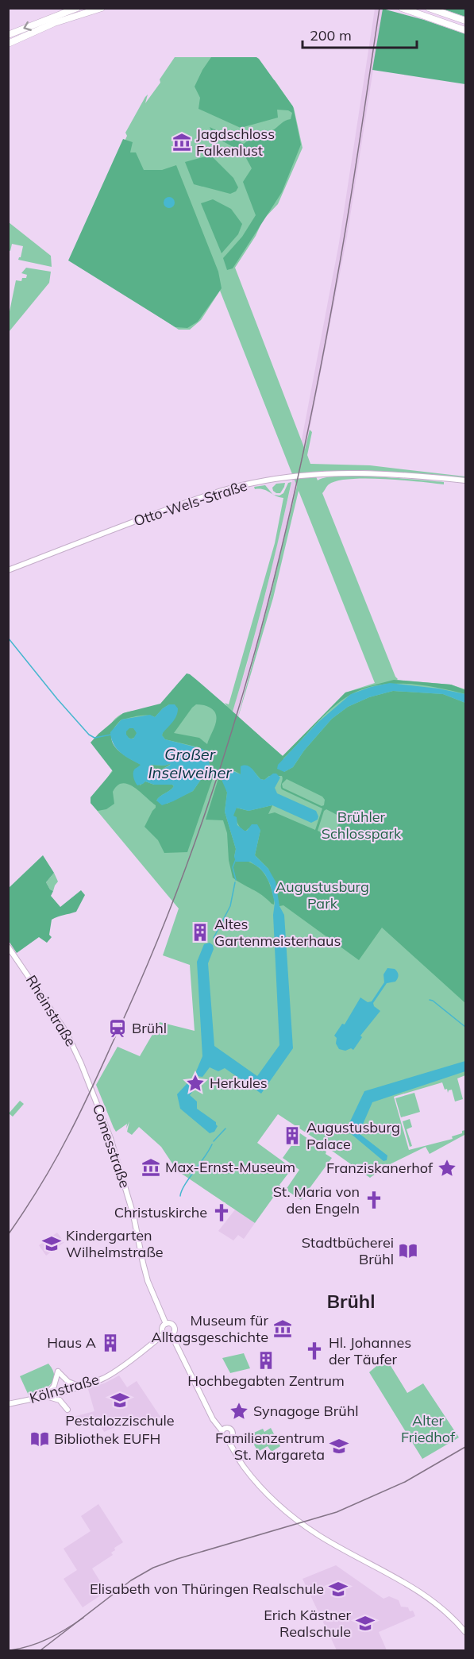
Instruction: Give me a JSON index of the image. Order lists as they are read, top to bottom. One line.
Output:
{"streets":{"main road":["Otto-Wels-Straße","Rheinstraße","Comesstraße","Kölnstraße"]},"crossings":[["Rheinstraße","Comesstraße"],["Comesstraße","Kölnstraße"]],"districts":["Brühl"],"water":["Großer Inselweiher"],"parks":["Brühler Schlosspark","Augustusburg Park","Alter Friedhof"],"places":{"museum":["Jagdschloss Falkenlust","Max-Ernst-Museum","Museum für Alltagsgeschichte"],"building":["Altes Gartenmeisterhaus","Augustusburg Palace","Haus A","Hochbegabten Zentrum"],"station":["Brühl"],"place":["Herkules","Franziskanerhof","Synagoge Brühl"],"church":["St. Maria von den Engeln","Christuskirche","Hl. Johannes der Täufer"],"school or university":["Kindergarten Wilhelmstraße","Pestalozzischule","Familienzentrum St. Margareta","Elisabeth von Thüringen Realschule","Erich Kästner Realschule"],"library":["Stadtbücherei Brühl","Bibliothek EUFH"]},"scale_bar":"200 m"}
